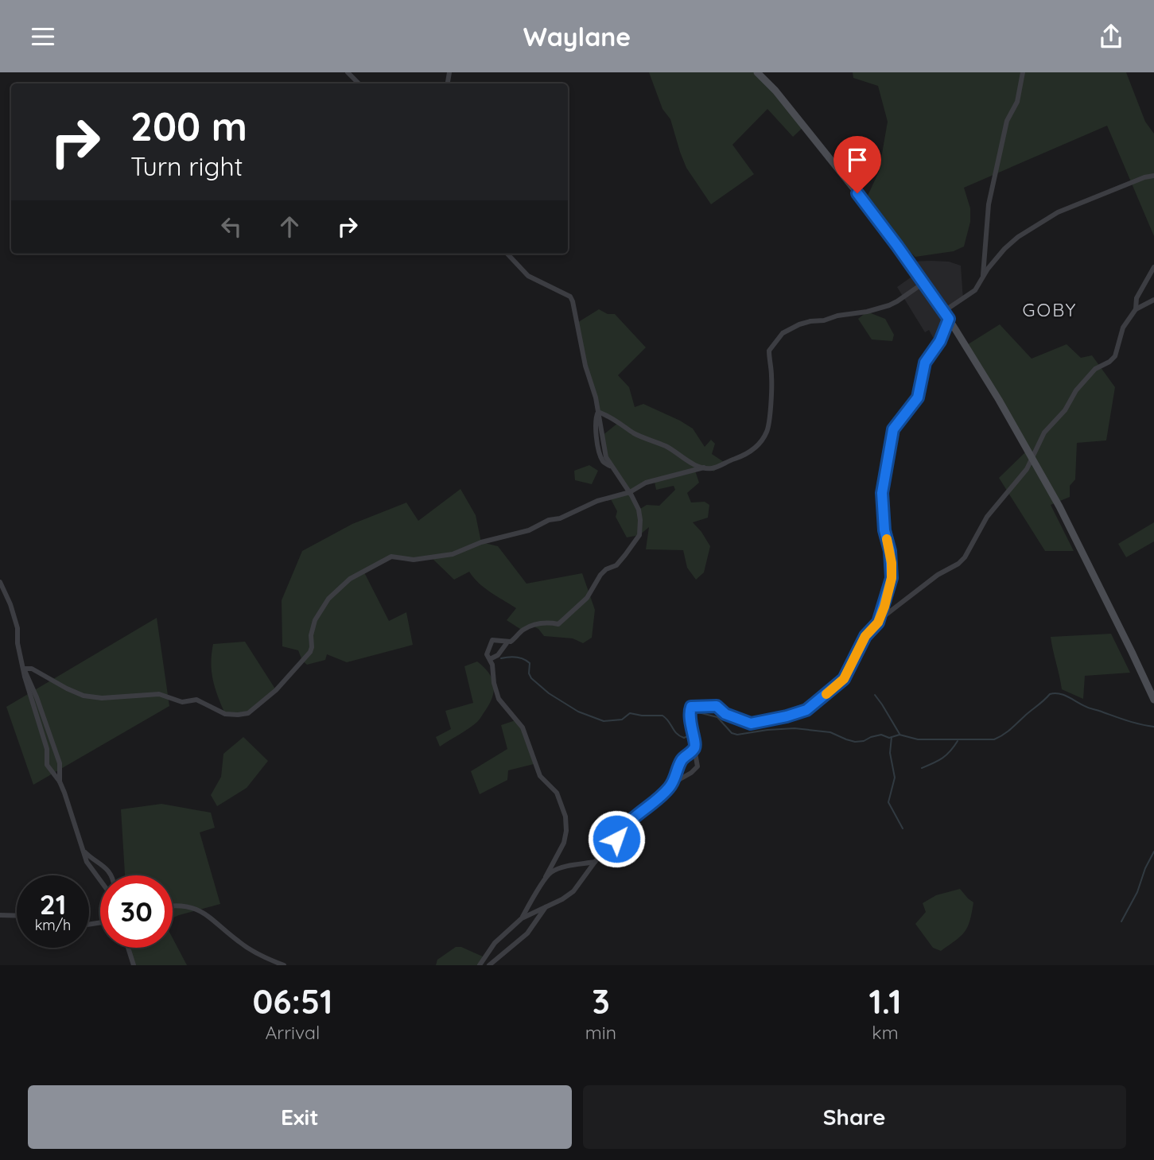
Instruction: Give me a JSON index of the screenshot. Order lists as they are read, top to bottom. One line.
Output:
{"districts":["GOBY"],"page":{"header":"Waylane","turn":["200 m","Turn right"],"speed":"21 km/h","limit":"30","eta":["06:51","Arrival","3","min","1.1","km"],"buttons":["Exit","Share"]}}
